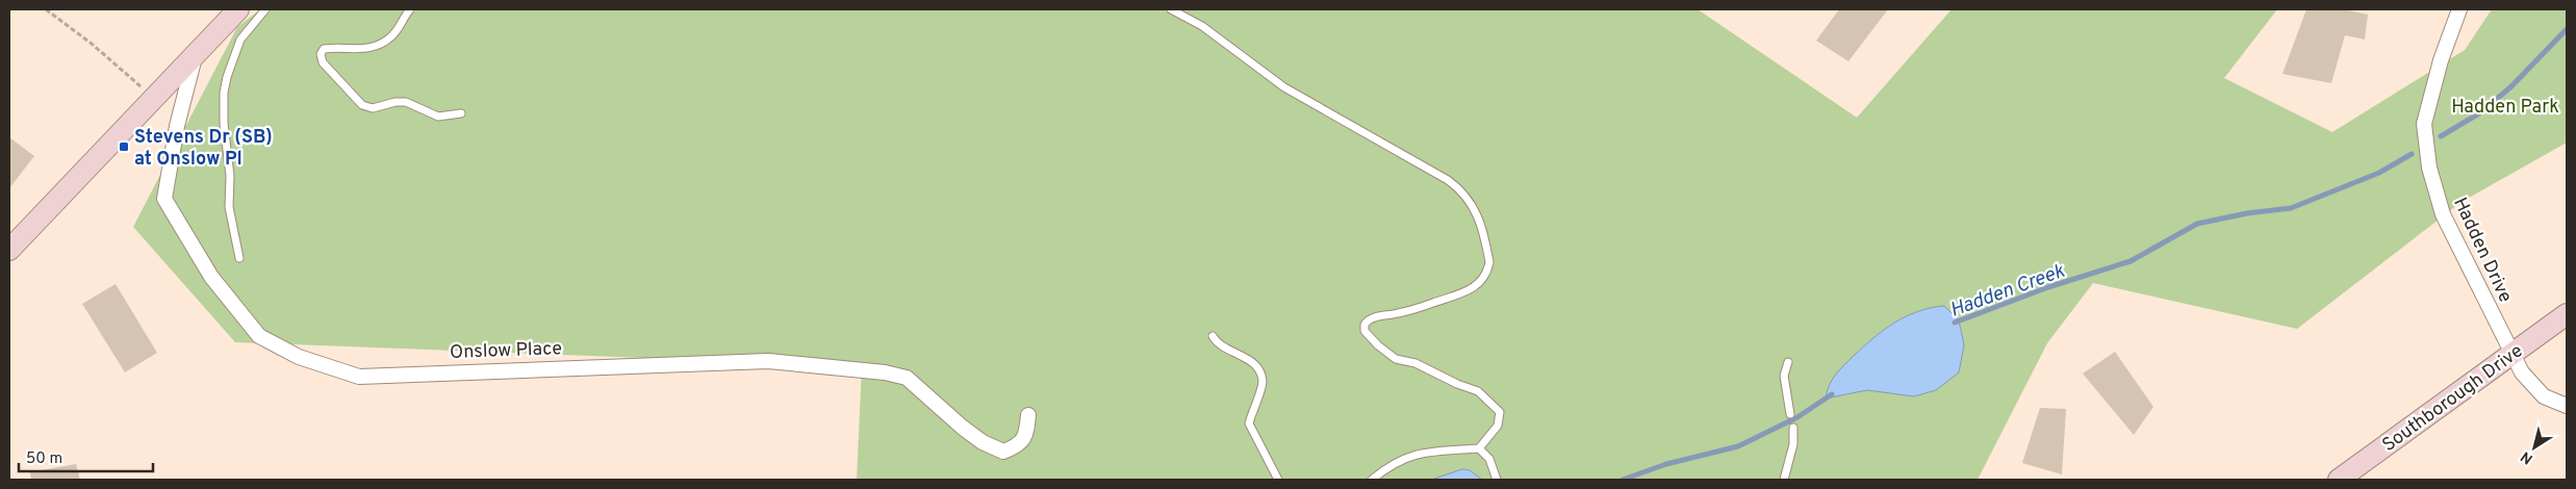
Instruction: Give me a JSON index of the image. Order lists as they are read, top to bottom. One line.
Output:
{"streets":{"street":["Hadden Drive","Onslow Place","Southborough Drive"]},"crossings":[["Hadden Drive","Southborough Drive"]],"water":["Hadden Creek"],"parks":["Hadden Park"],"places":{"transit":["Stevens Dr (SB) at Onslow Pl"]},"scale_bar":"50 m","north":"bottom left"}
